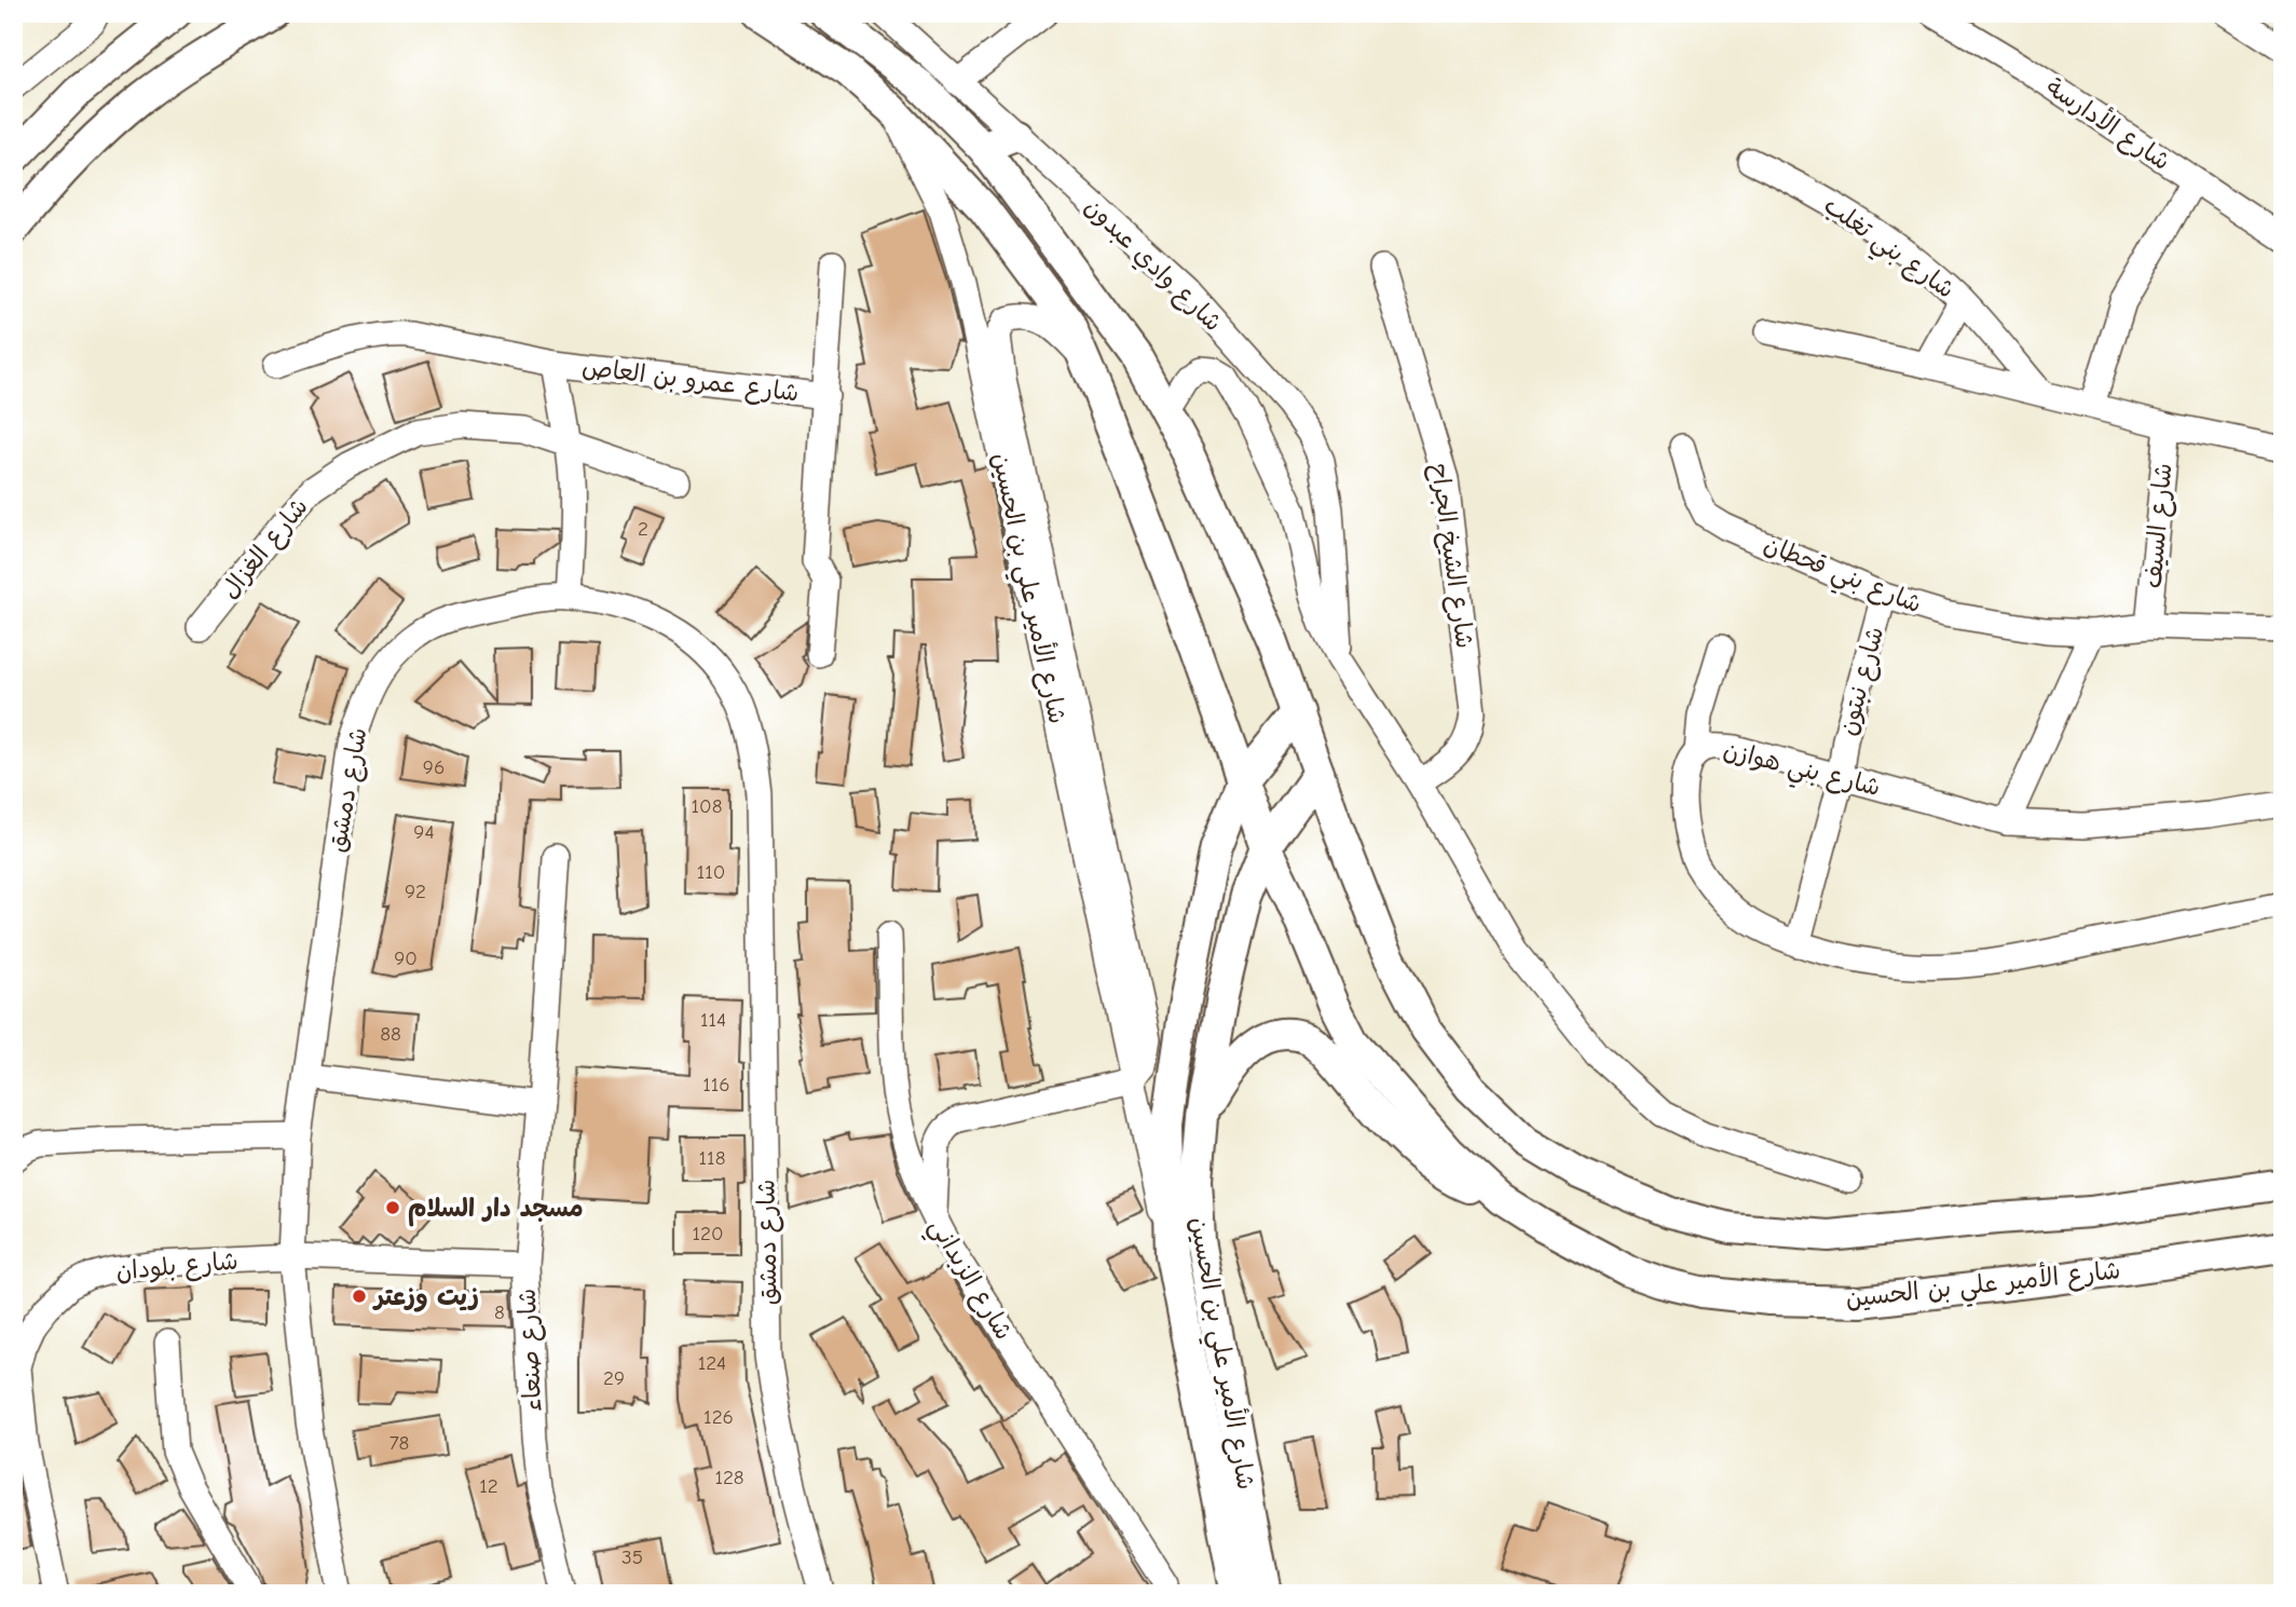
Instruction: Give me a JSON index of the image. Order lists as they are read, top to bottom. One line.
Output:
{"streets":{"main road":["شارع الأمير علي بن الحسين"],"street":["شارع الأدارسة","شارع بني تغلب","شارع وادي عبدون","شارع عمرو بن العاص","شارع السيف","شارع الغزال","شارع الشيخ الجراح","شارع بني قحطان","شارع نبتون","شارع بني هوازن","شارع دمشق","شارع بلودان","شارع الزبداني","شارع صنعاء"]},"crossings":[["شارع عمرو بن العاص","شارع الغزال"],["شارع عمرو بن العاص","شارع دمشق"],["شارع السيف","شارع بني قحطان"],["شارع بني قحطان","شارع نبتون"],["شارع نبتون","شارع بني هوازن"],["شارع دمشق","شارع بلودان"],["شارع بلودان","شارع صنعاء"]],"places":["مسجد دار السلام","زيت وزعتر"],"house_numbers":["2","96","108","94","110","92","90","114","88","116","118","120","8","124","29","126","78","128","12","35"]}
